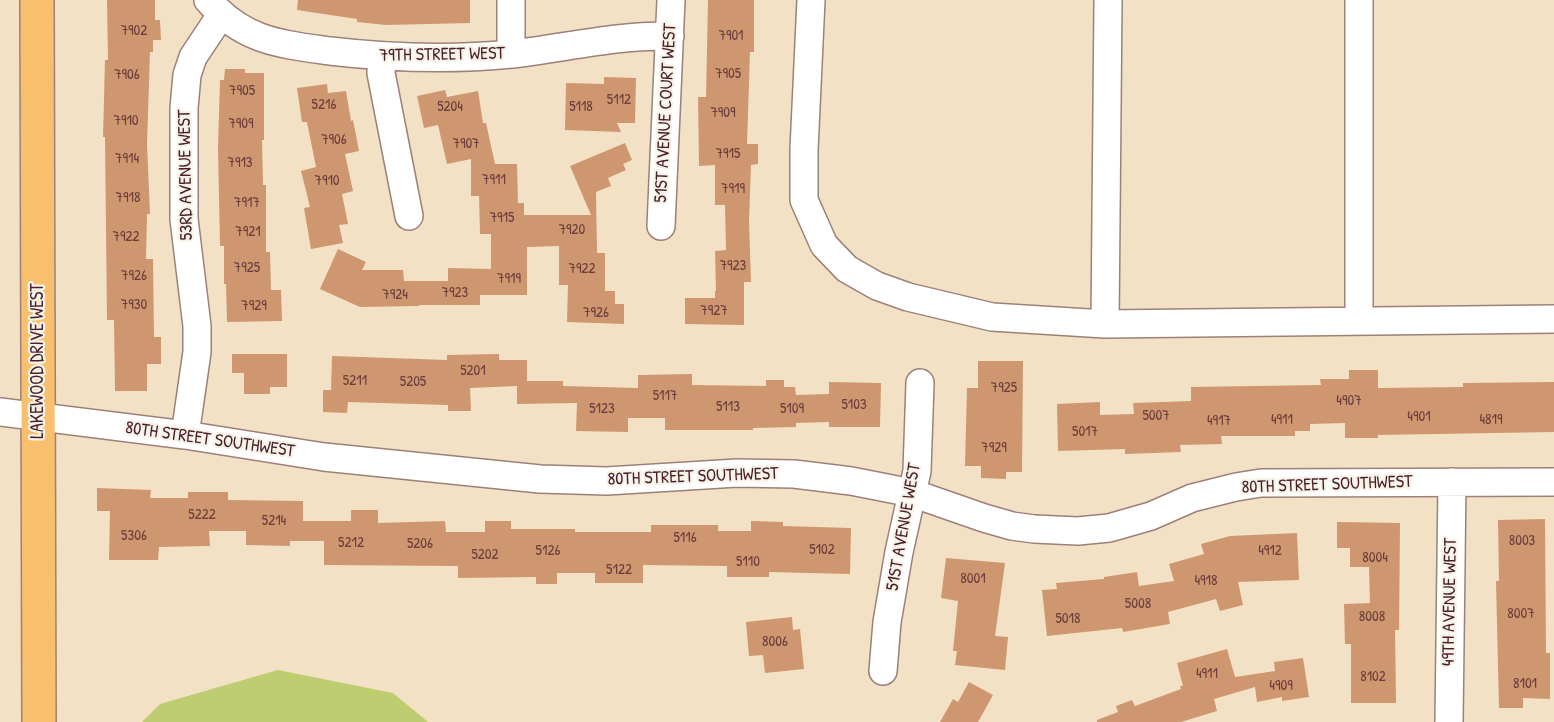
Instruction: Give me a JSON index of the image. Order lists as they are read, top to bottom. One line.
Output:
{"streets":{"main road":["LAKEWOOD DRIVE WEST"],"street":["79TH STREET WEST","51ST AVENUE COURT WEST","53RD AVENUE WEST","80TH STREET SOUTHWEST","51ST AVENUE WEST","49TH AVENUE WEST"]},"crossings":[["79TH STREET WEST","51ST AVENUE COURT WEST"],["79TH STREET WEST","53RD AVENUE WEST"],["53RD AVENUE WEST","80TH STREET SOUTHWEST"],["LAKEWOOD DRIVE WEST","80TH STREET SOUTHWEST"],["80TH STREET SOUTHWEST","51ST AVENUE WEST"],["80TH STREET SOUTHWEST","49TH AVENUE WEST"]],"house_numbers":["7902","7901","7905","7906","7905","5112","5216","5204","5118","7909","7910","7909","7906","7907","7915","7914","7913","7911","7910","7919","7918","7917","7915","7920","7921","7922","7923","7925","7922","7926","7919","7923","7924","7930","7929","7927","7926","5201","5211","5205","7925","5117","4907","5103","5113","5123","5109","5007","4901","4911","4819","4917","5017","7929","5222","5214","5306","5116","8003","5212","5206","5102","5126","4912","5202","8004","5110","5122","8001","4918","5008","8007","8008","5018","8006","4911","8102","8101","4909"]}
